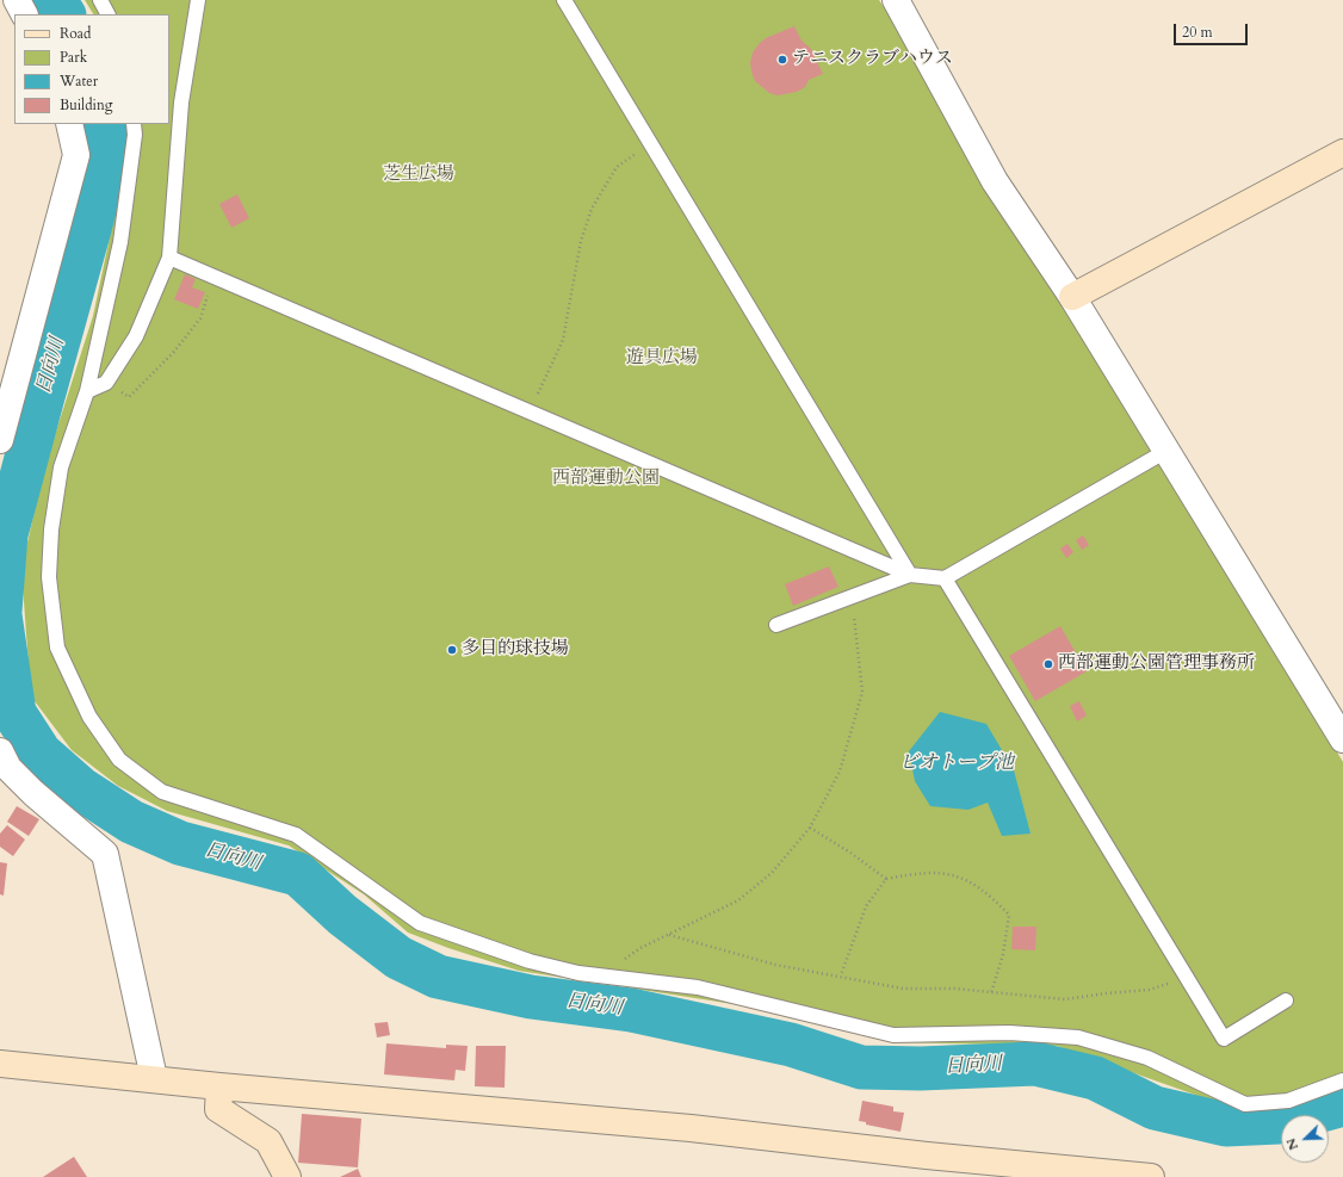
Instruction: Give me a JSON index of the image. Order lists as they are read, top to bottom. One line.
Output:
{"water":["日向川","ビオトープ池"],"parks":["芝生広場","遊具広場","西部運動公園"],"places":["テニスクラブハウス","多目的球技場","西部運動公園管理事務所"],"legend":["Road","Park","Water","Building"],"scale_bar":"20 m","north":"bottom left"}
